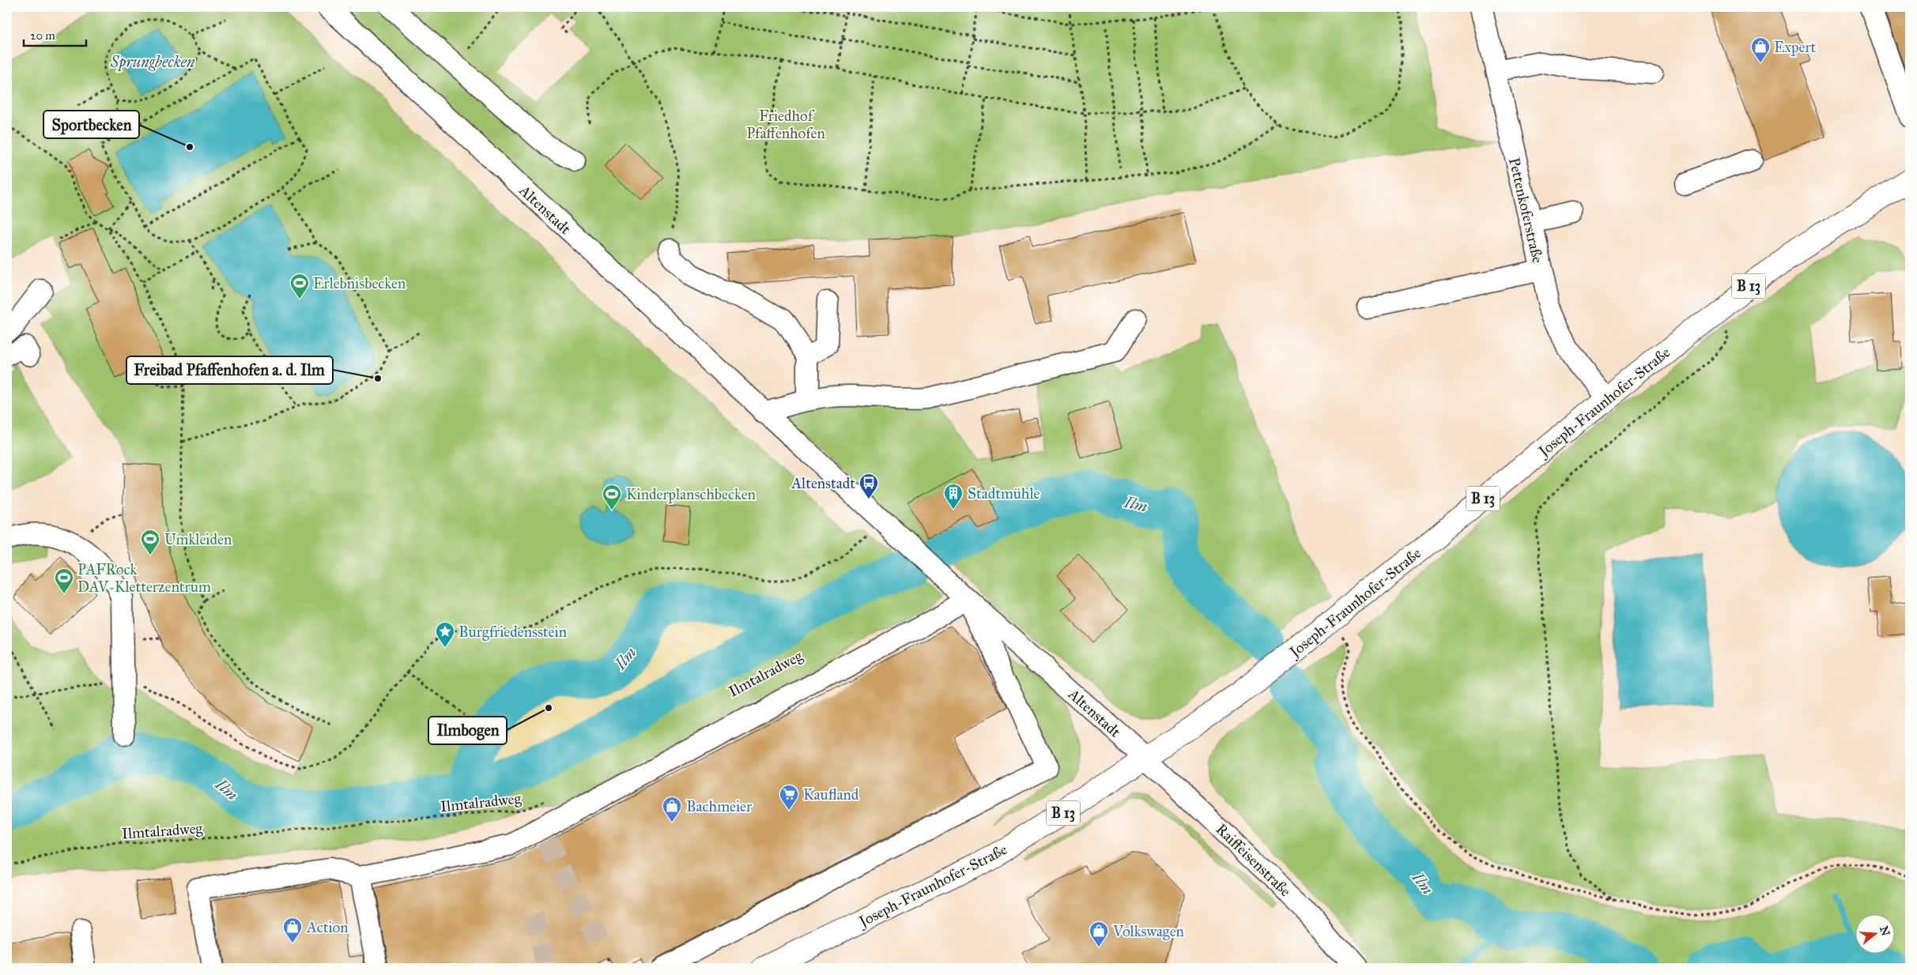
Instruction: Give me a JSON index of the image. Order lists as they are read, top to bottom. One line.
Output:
{"streets":{"main road":["B 13","Joseph-Fraunhofer-Straße"],"street":["Altenstadt","Pettenkoferstraße","Raiffeisenstraße"],"path":["Ilmtalradweg"]},"crossings":[["Altenstadt","Joseph-Fraunhofer-Straße"],["Altenstadt","Raiffeisenstraße"],["Pettenkoferstraße","Joseph-Fraunhofer-Straße"],["Joseph-Fraunhofer-Straße","Raiffeisenstraße"]],"water":["Sprungbecken","Ilm"],"parks":["Friedhof Pfaffenhofen"],"places":{"shop":["Expert","Bachmeier","Action","Volkswagen"],"other":["Sportbecken","Freibad Pfaffenhofen a. d. Ilm","Ilmbogen"],"sports":["Erlebnisbecken","Kinderplanschbecken","Umkleiden","PAFRock DAV-Kletterzentrum"],"bus stop":["Altenstadt"],"building":["Stadtmühle"],"place":["Burgfriedensstein"],"supermarket":["Kaufland"]},"scale_bar":"20 m","north":"right"}
